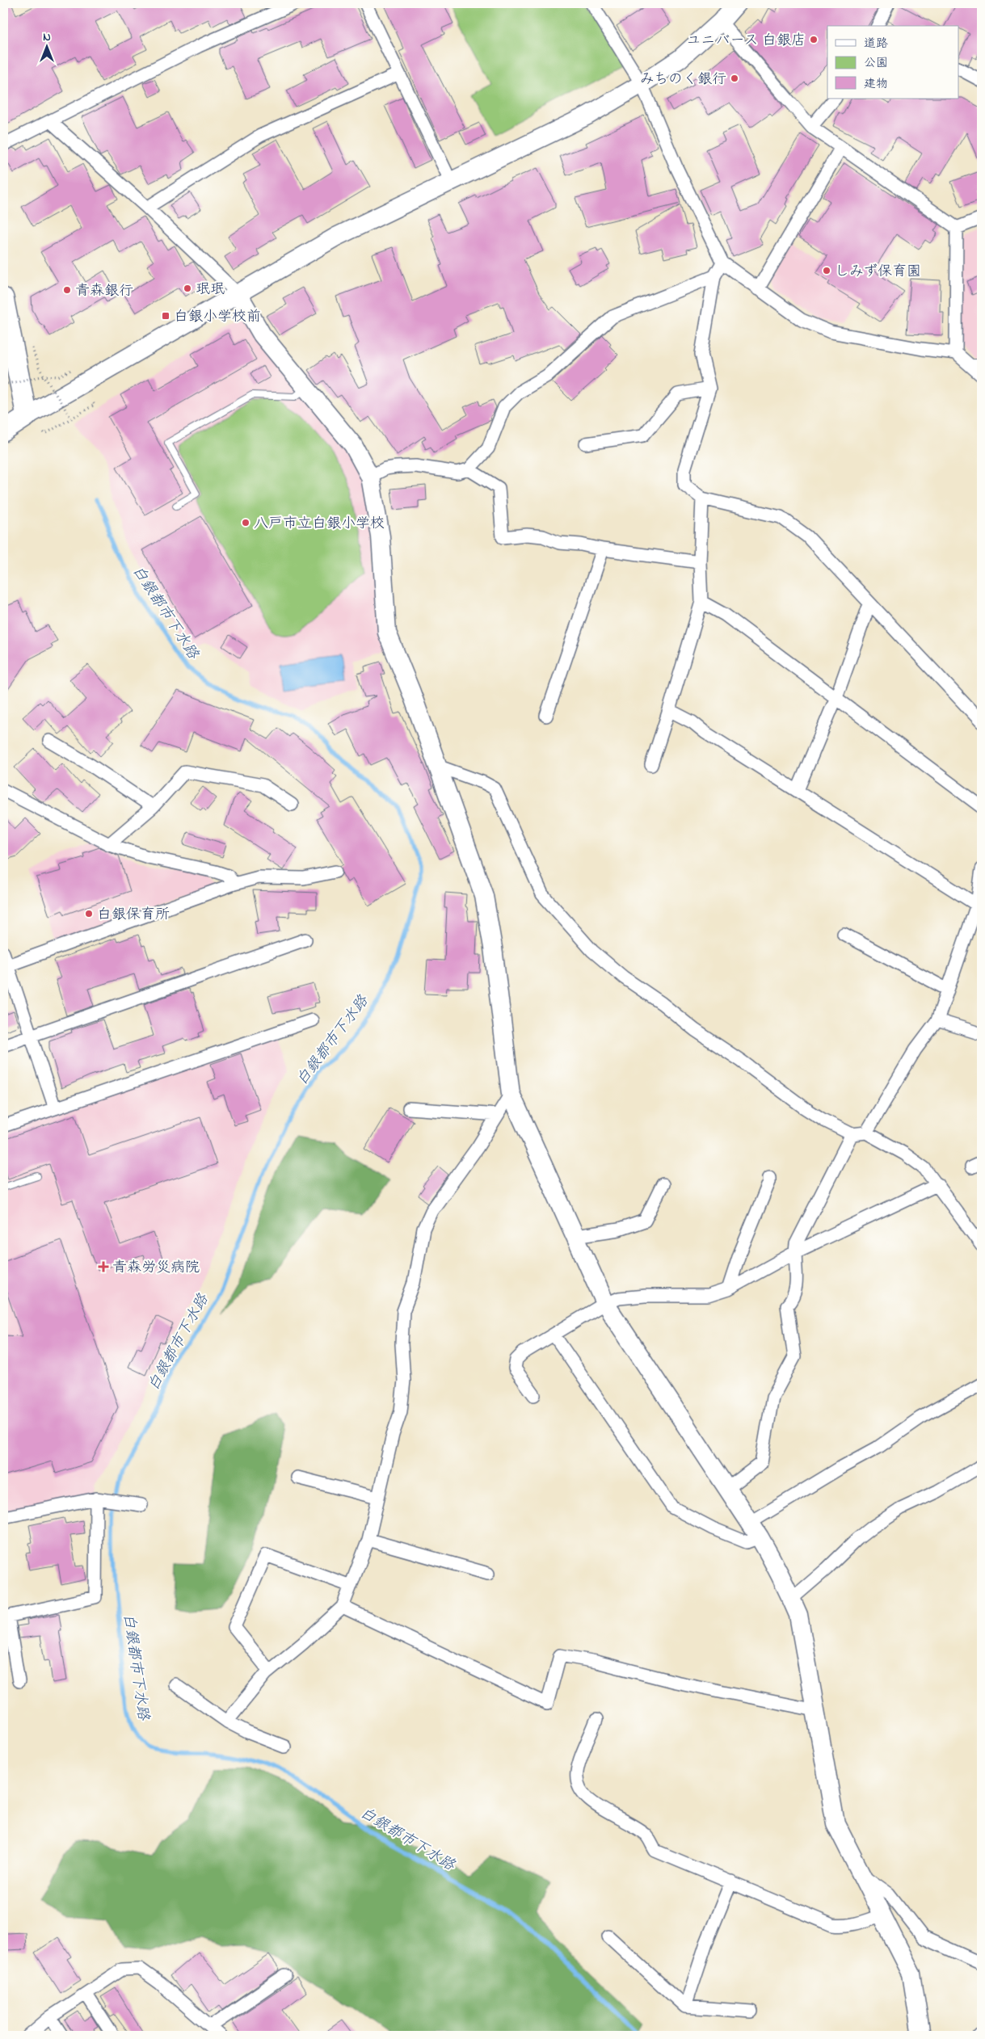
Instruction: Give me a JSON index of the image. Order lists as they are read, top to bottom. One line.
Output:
{"water":["白銀都市下水路"],"places":{"other":["ユニバース 白銀店","みちのく銀行","しみず保育園","珉珉","青森銀行","八戸市立白銀小学校","白銀保育所"],"transit":["白銀小学校前"],"health":["青森労災病院"]},"legend":["道路","公園","建物"],"north":"top"}
